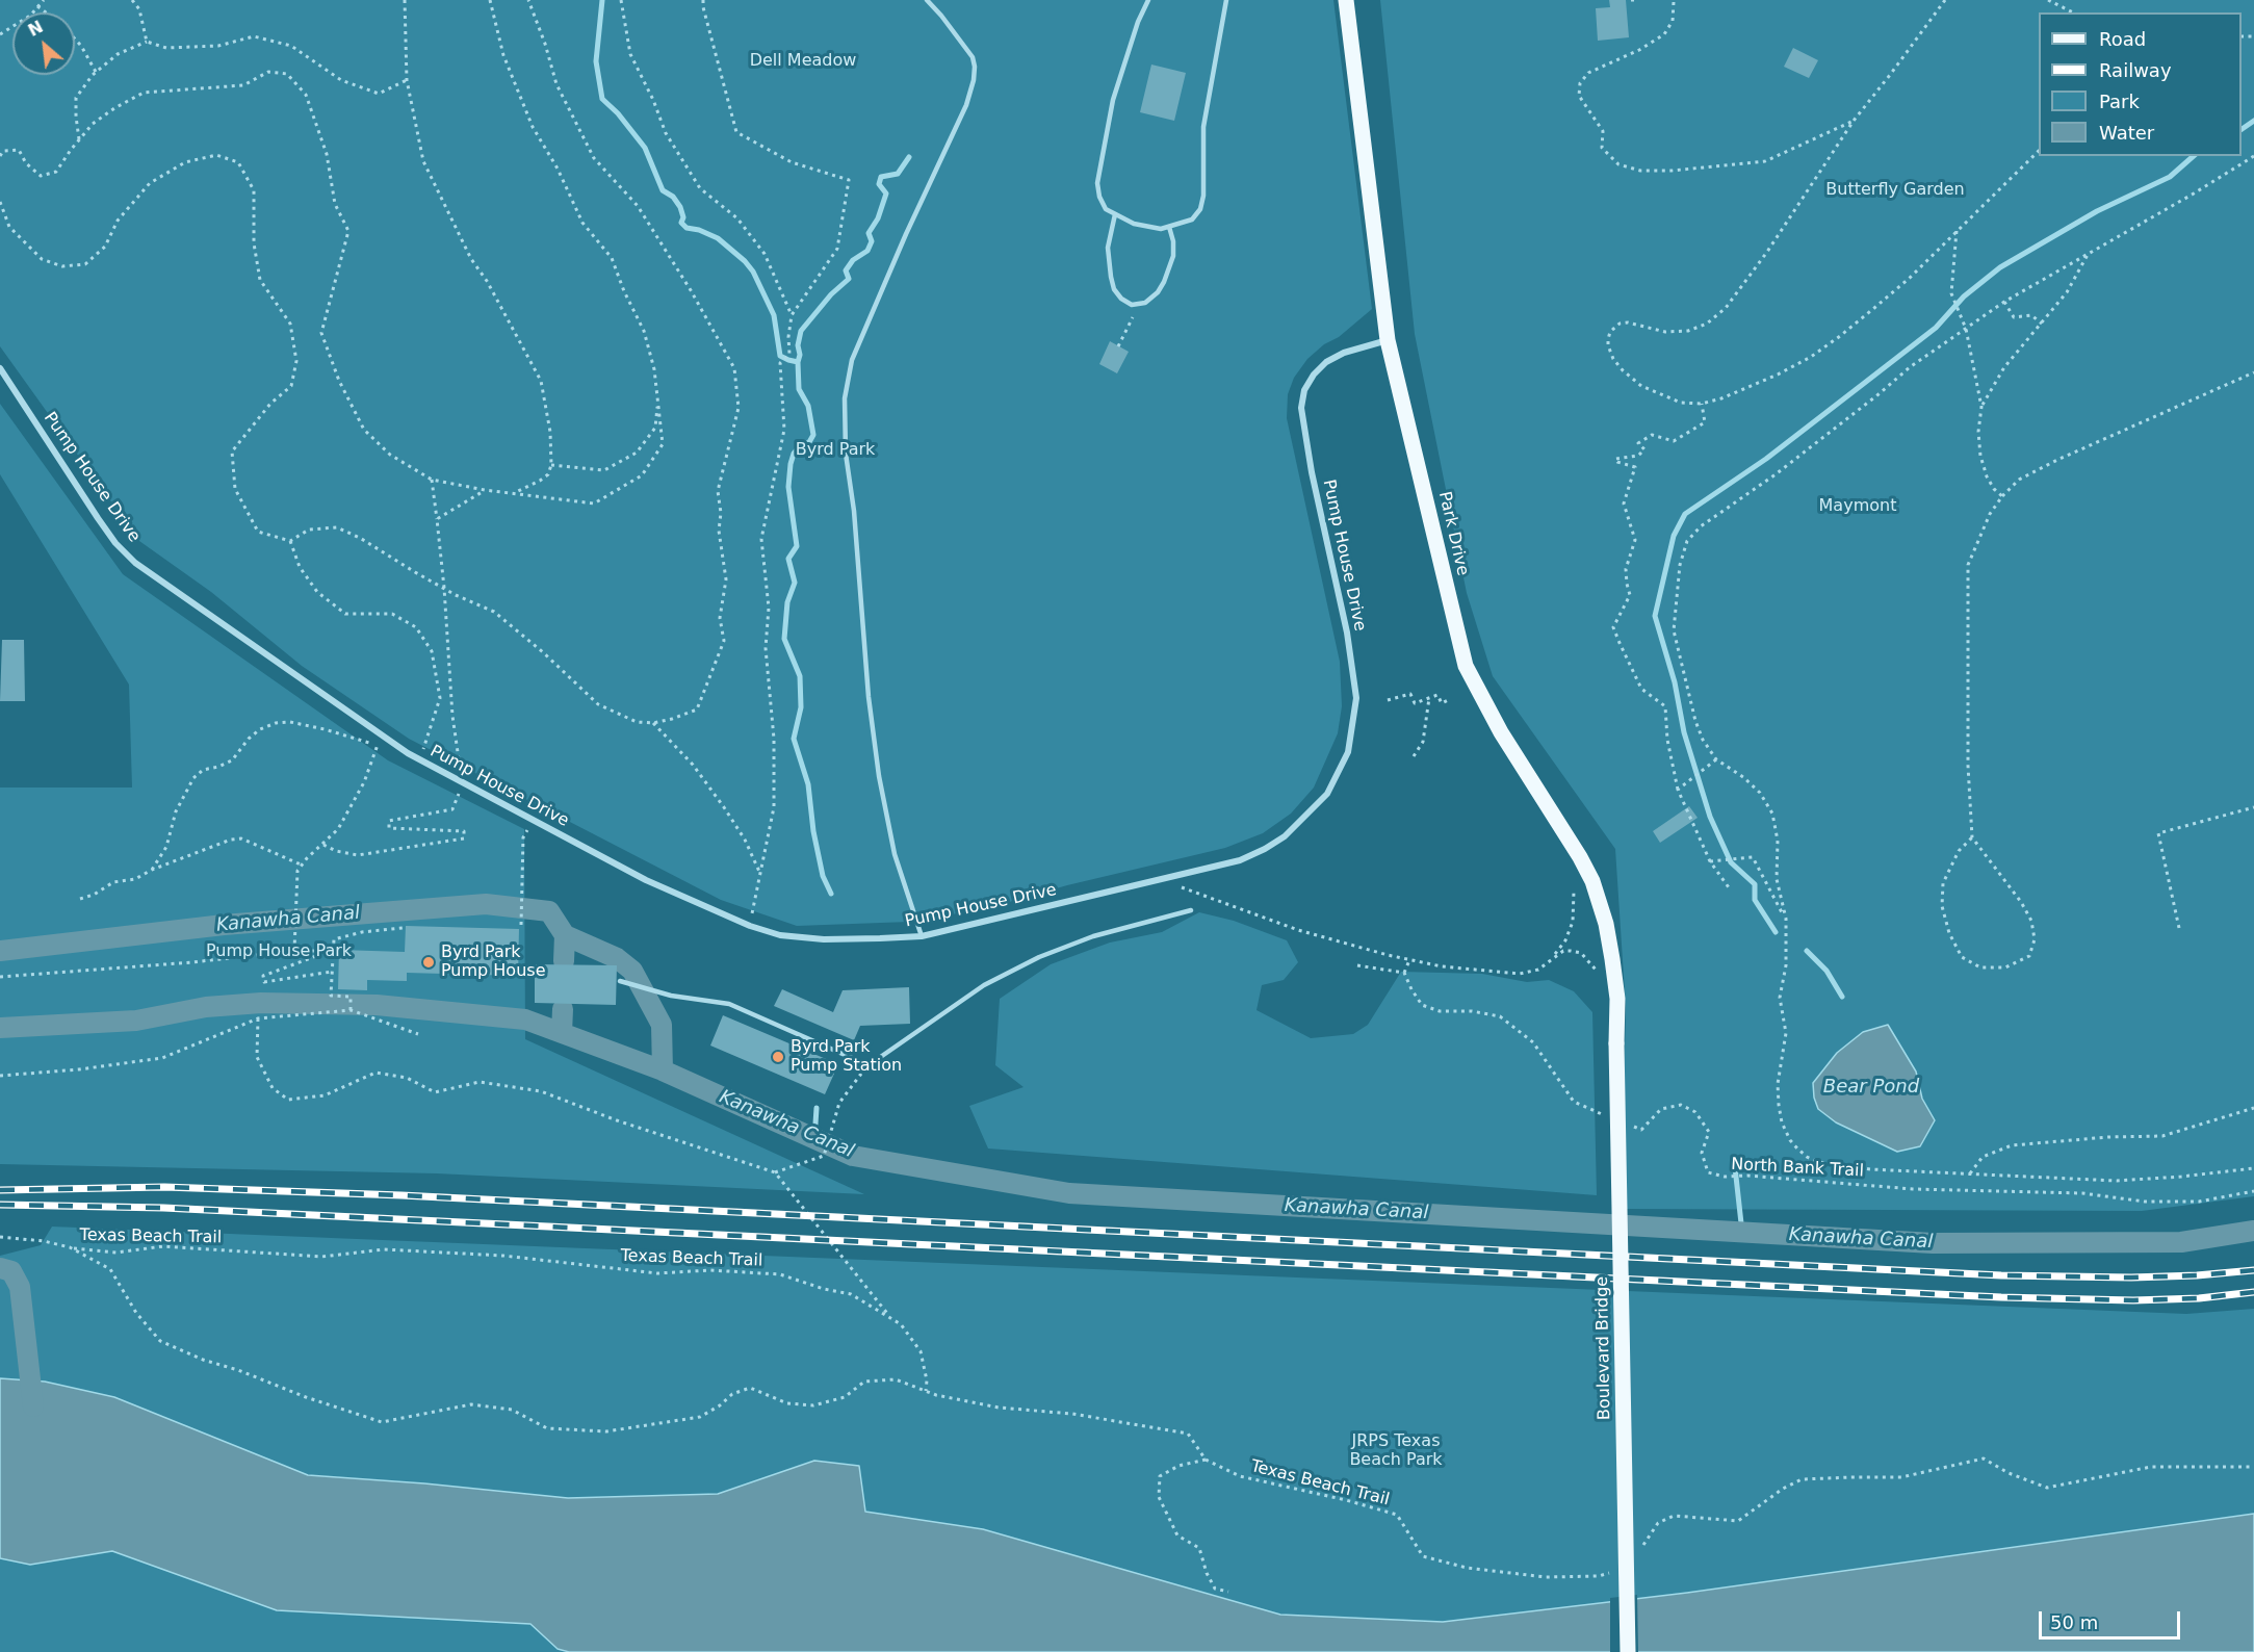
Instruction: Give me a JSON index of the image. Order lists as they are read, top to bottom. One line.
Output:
{"streets":{"main road":["Park Drive","Boulevard Bridge"],"street":["Pump House Drive"],"path":["North Bank Trail","Texas Beach Trail"]},"crossings":[["Pump House Drive","Park Drive"],["Park Drive","Boulevard Bridge"]],"water":["Kanawha Canal","Bear Pond"],"parks":["Dell Meadow","Butterfly Garden","Byrd Park","Maymont","Pump House Park","JRPS Texas Beach Park"],"places":["Byrd Park Pump House","Byrd Park Pump Station"],"legend":["Road","Railway","Park","Water"],"scale_bar":"50 m","north":"top left"}
